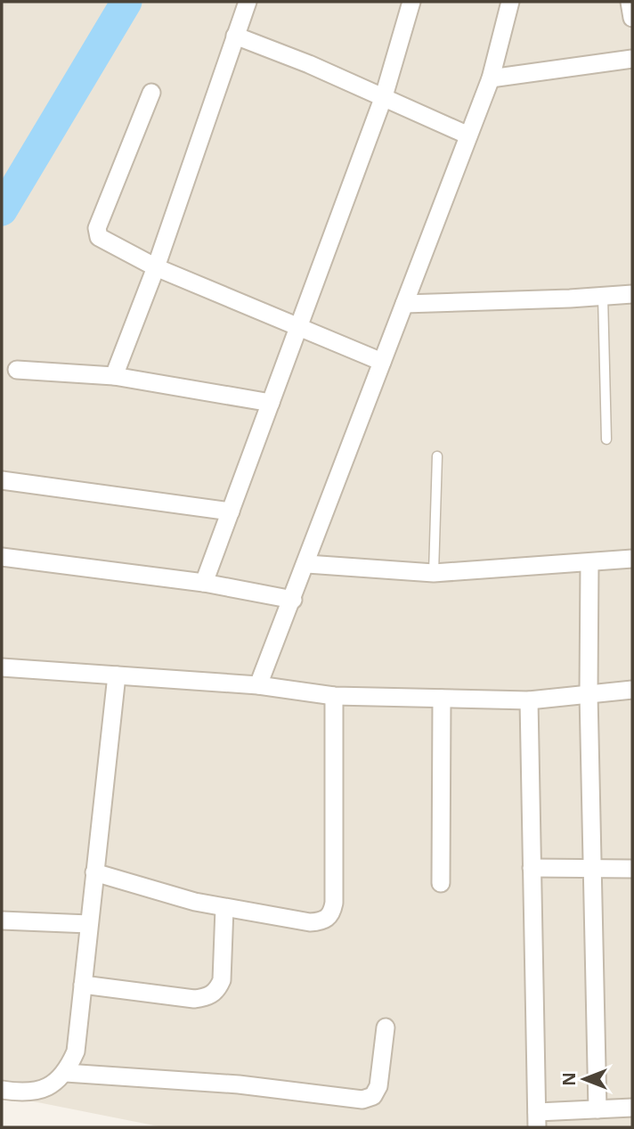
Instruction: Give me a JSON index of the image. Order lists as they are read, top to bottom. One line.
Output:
{"north":"left"}
